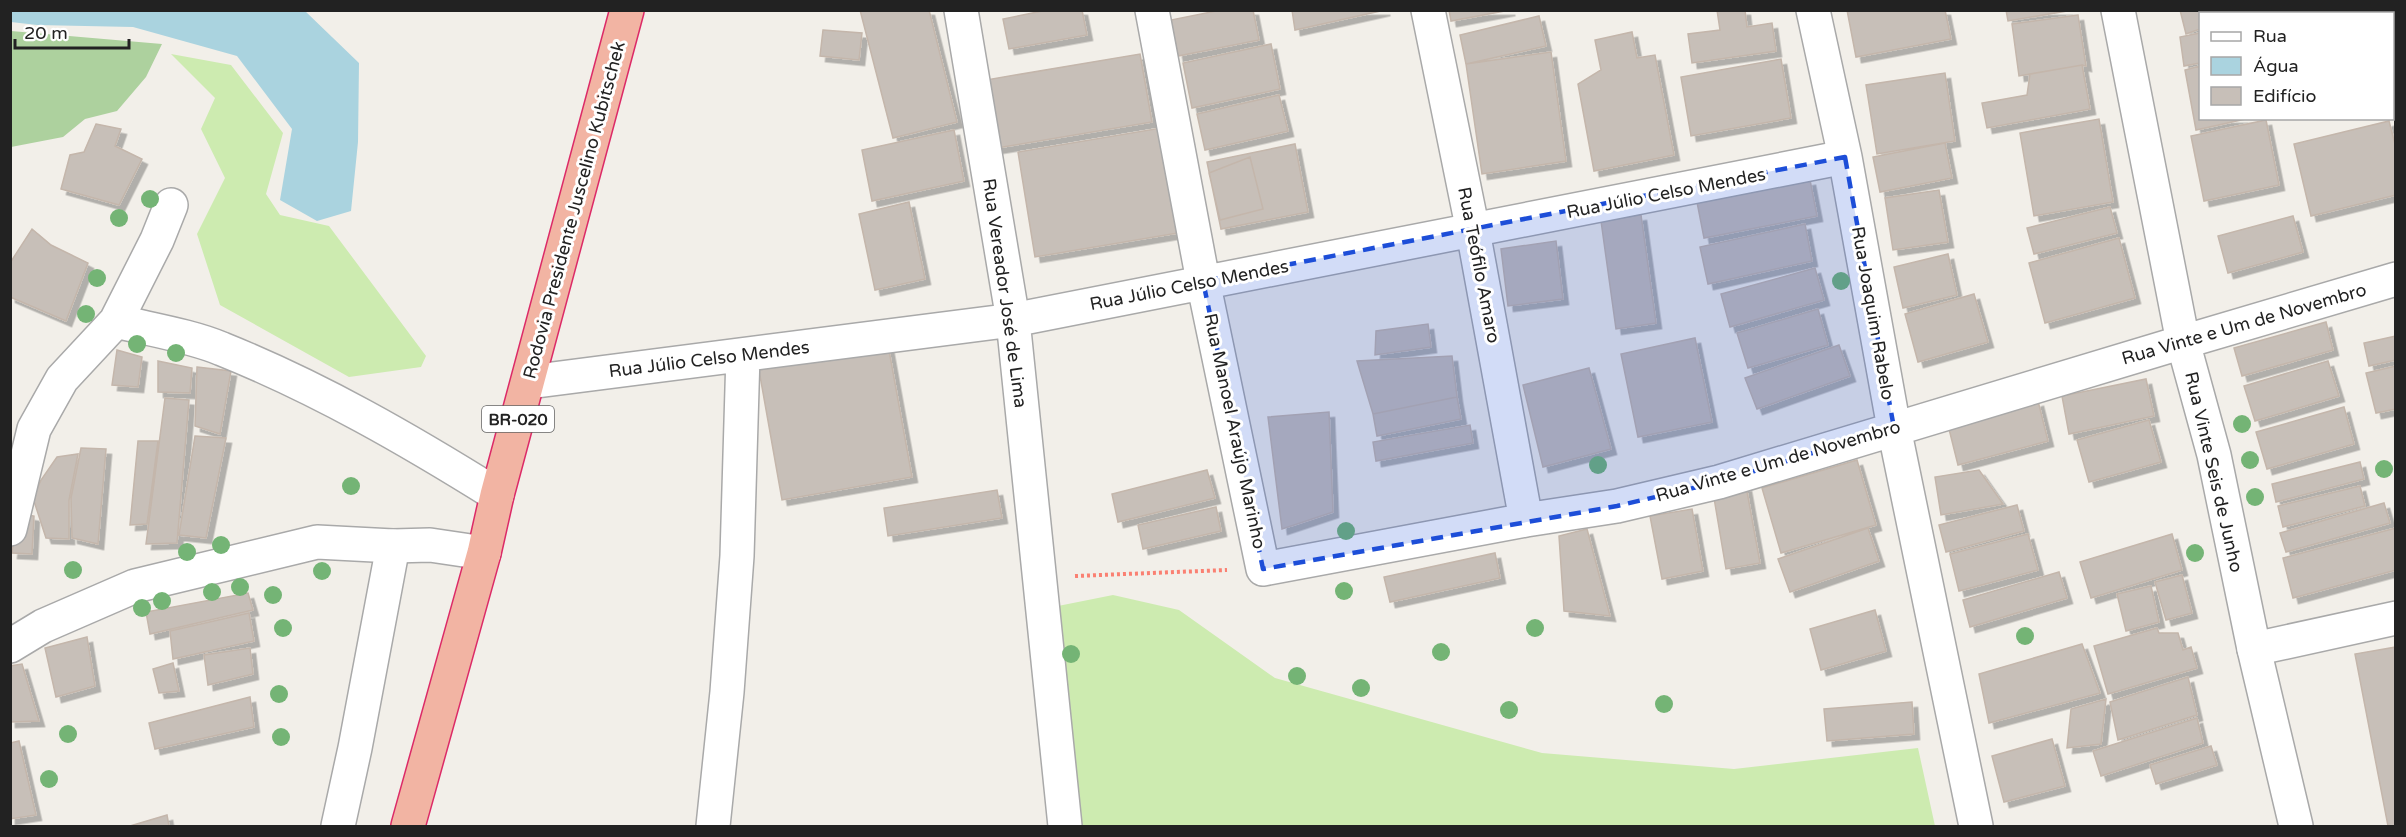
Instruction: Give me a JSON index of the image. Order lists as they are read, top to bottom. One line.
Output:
{"streets":{"highway":["Rodovia Presidente Juscelino Kubitschek","BR-020"],"street":["Rua Júlio Celso Mendes","Rua Teófilo Amaro","Rua Vereador José de Lima","Rua Joaquim Rabelo","Rua Vinte e Um de Novembro","Rua Manoel Araújo Marinho","Rua Vinte Seis de Junho"]},"crossings":[["Rua Júlio Celso Mendes","Rodovia Presidente Juscelino Kubitschek"],["Rua Júlio Celso Mendes","Rua Teófilo Amaro"],["Rua Júlio Celso Mendes","Rua Vereador José de Lima"],["Rua Júlio Celso Mendes","Rua Joaquim Rabelo"],["Rua Júlio Celso Mendes","Rua Manoel Araújo Marinho"],["Rua Teófilo Amaro","Rua Vinte e Um de Novembro"],["Rua Joaquim Rabelo","Rua Vinte e Um de Novembro"],["Rua Vinte e Um de Novembro","Rua Manoel Araújo Marinho"],["Rua Vinte e Um de Novembro","Rua Vinte Seis de Junho"]],"legend":["Rua","Água","Edifício"],"scale_bar":"20 m"}
